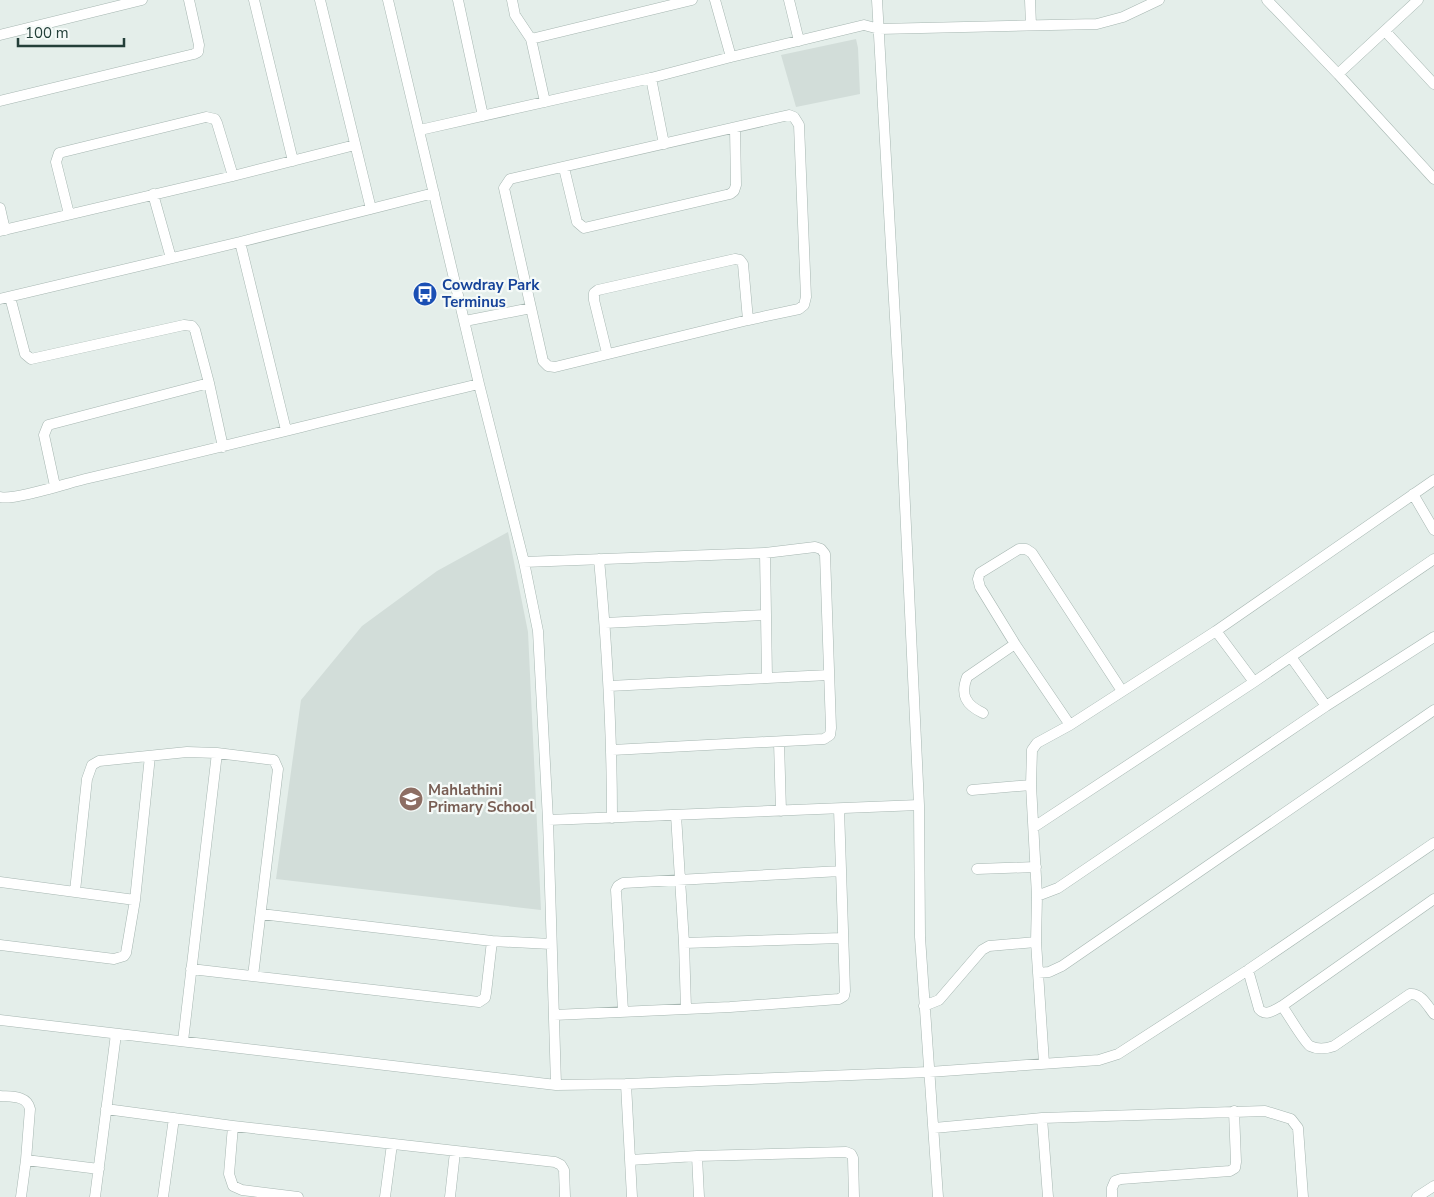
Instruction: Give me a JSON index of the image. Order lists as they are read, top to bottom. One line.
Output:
{"places":{"bus stop":["Cowdray Park Terminus"],"school or university":["Mahlathini Primary School"]},"scale_bar":"100 m"}
